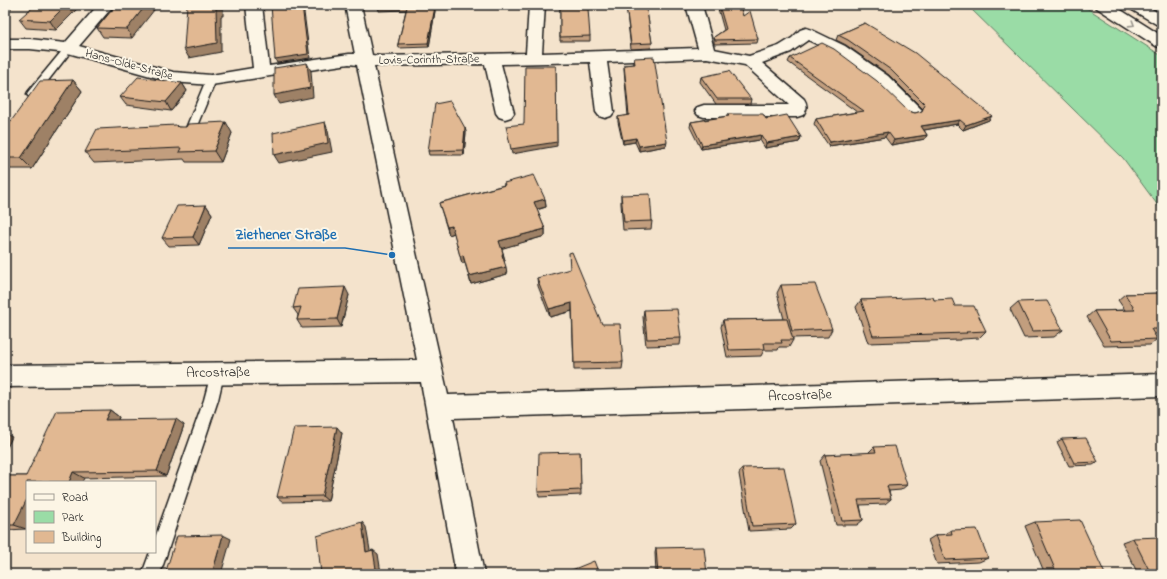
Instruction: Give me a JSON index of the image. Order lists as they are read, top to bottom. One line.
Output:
{"streets":{"street":["Lovis-Corinth-Straße","Hans-Olde-Straße","Arcostraße"]},"crossings":[["Lovis-Corinth-Straße","Hans-Olde-Straße"]],"places":["Ziethener Straße"],"legend":["Road","Park","Building"]}
